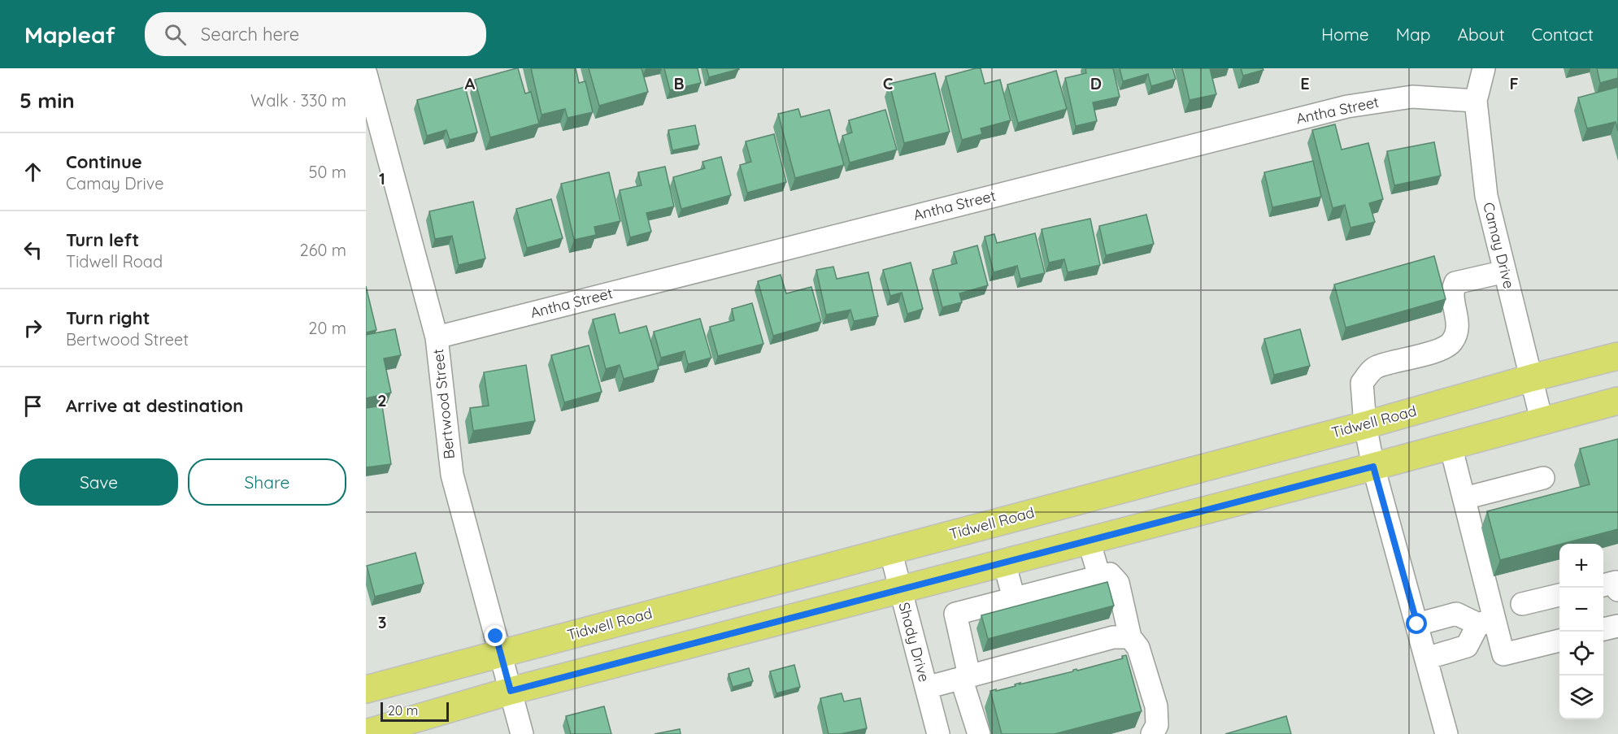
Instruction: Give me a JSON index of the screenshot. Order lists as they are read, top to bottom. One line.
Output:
{"streets":{"main road":["Tidwell Road"],"street":["Antha Street","Camay Drive","Bertwood Street","Shady Drive"]},"crossings":[["Antha Street","Camay Drive"],["Antha Street","Bertwood Street"],["Camay Drive","Tidwell Road"],["Bertwood Street","Tidwell Road"],["Tidwell Road","Shady Drive"]],"scale_bar":"20 m","page":{"header":"Mapleaf","search":"Search here","nav":["Home","Map","About","Contact"],"heading":["5 min","Walk · 330 m"],"list":[["Continue","Camay Drive","50 m"],["Turn left","Tidwell Road","260 m"],["Turn right","Bertwood Street","20 m"],"Arrive at destination"],"buttons":["Save","Share"],"map_buttons":["+","−"],"scale":"20 m"},"grid":{"columns":["A","B","C","D","E","F"],"rows":["1","2","3"]}}
